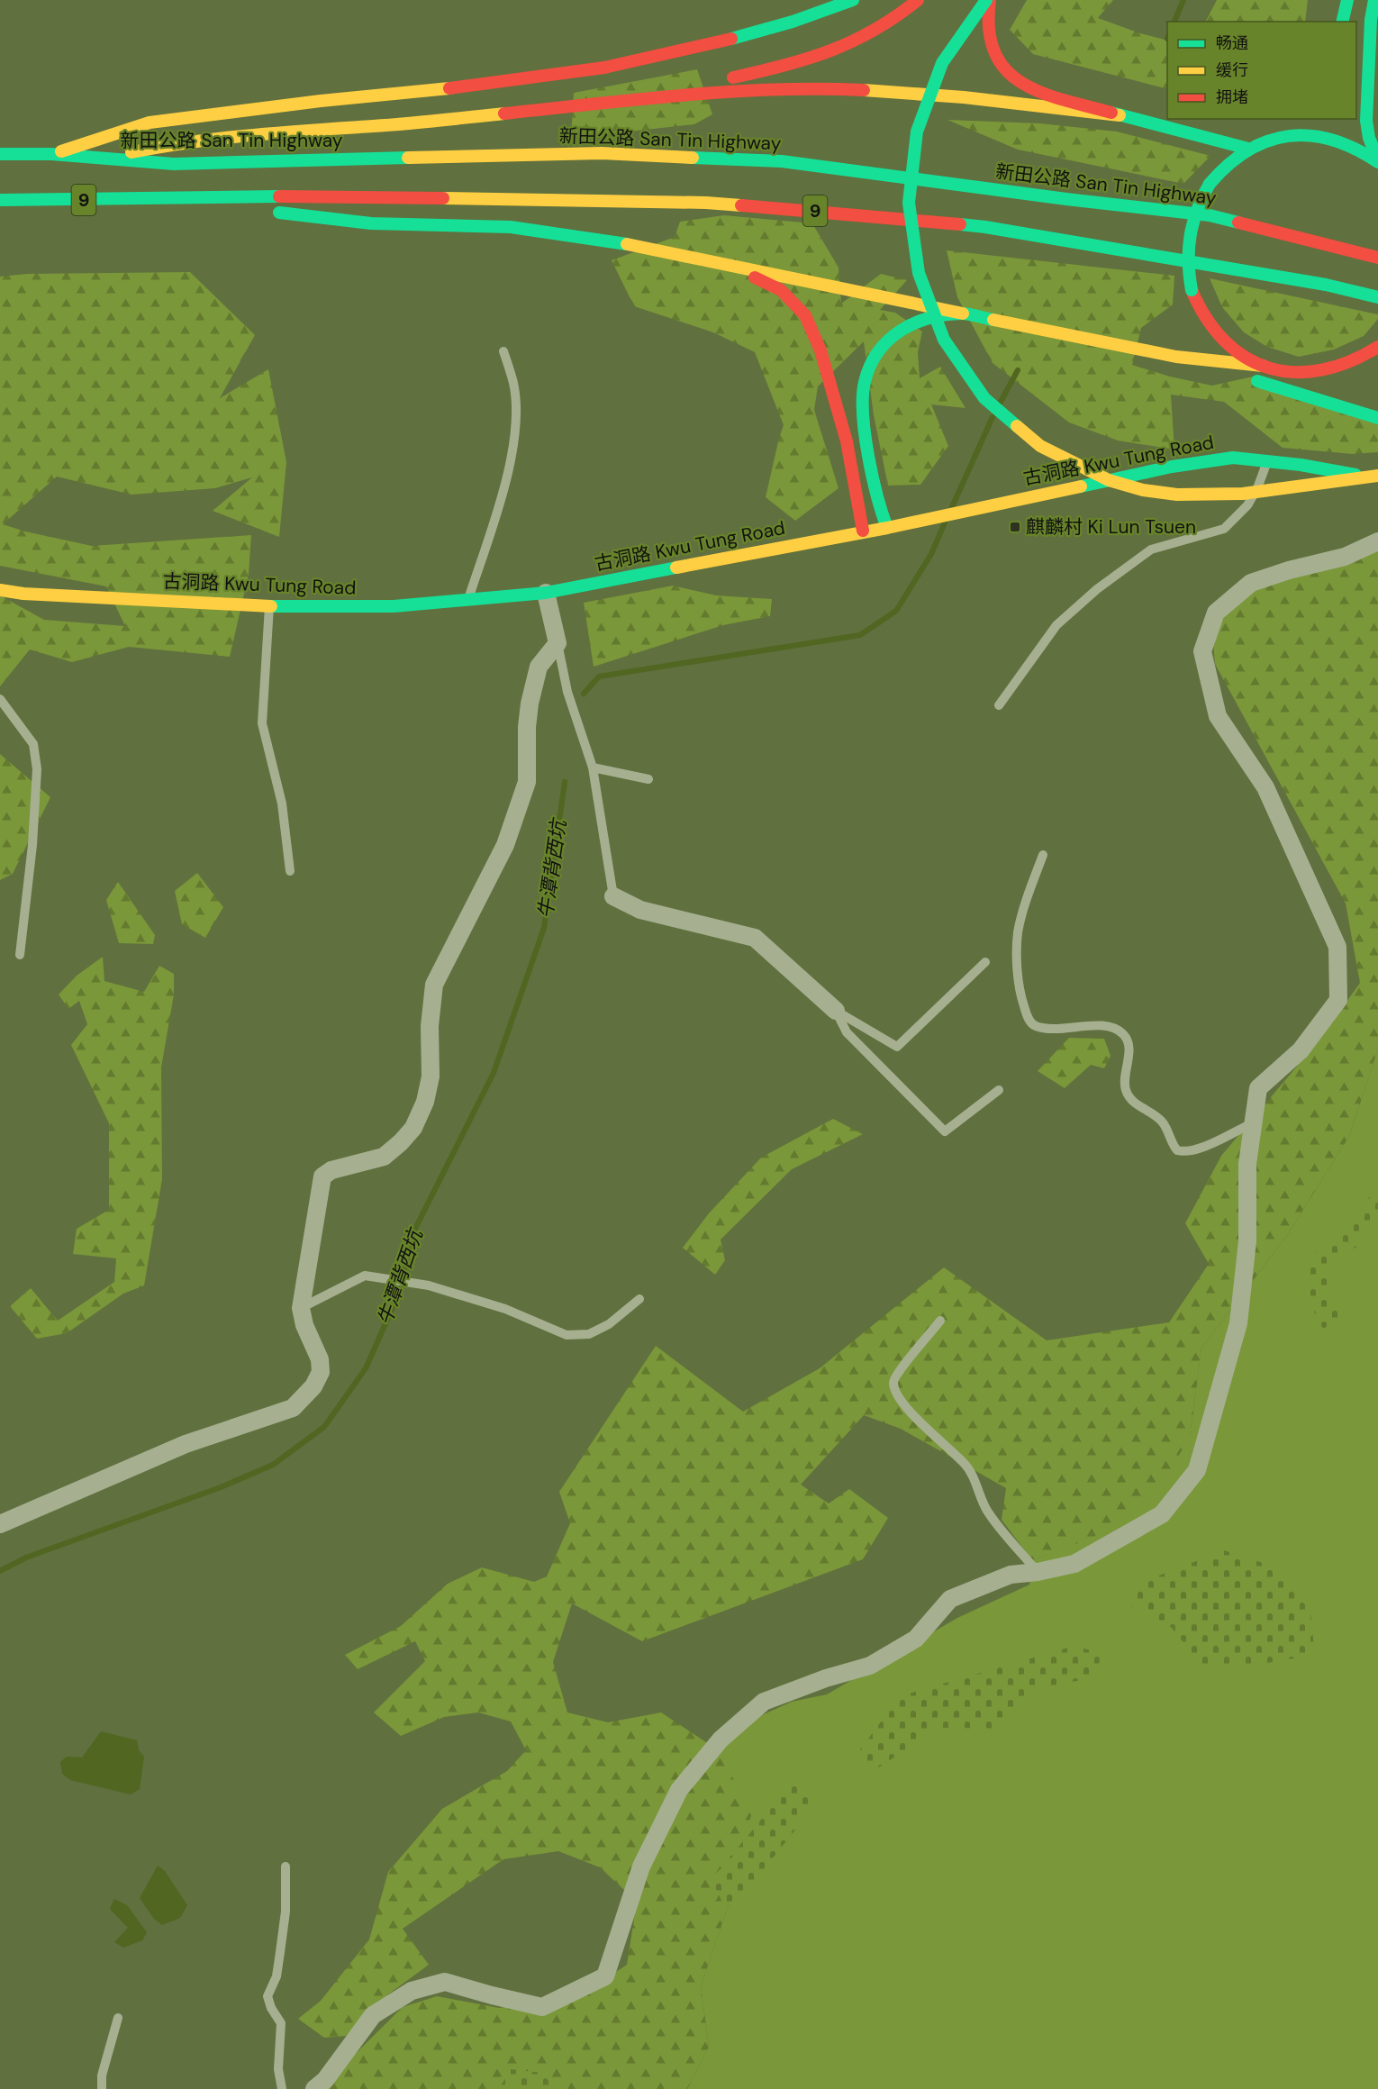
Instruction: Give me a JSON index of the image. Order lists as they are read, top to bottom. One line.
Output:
{"streets":{"main road":["新田公路 San Tin Highway","9","古洞路 Kwu Tung Road"]},"water":["牛潭背西坑"],"places":{"transit":["麒麟村 Ki Lun Tsuen"]},"legend":["畅通","缓行","拥堵"]}
